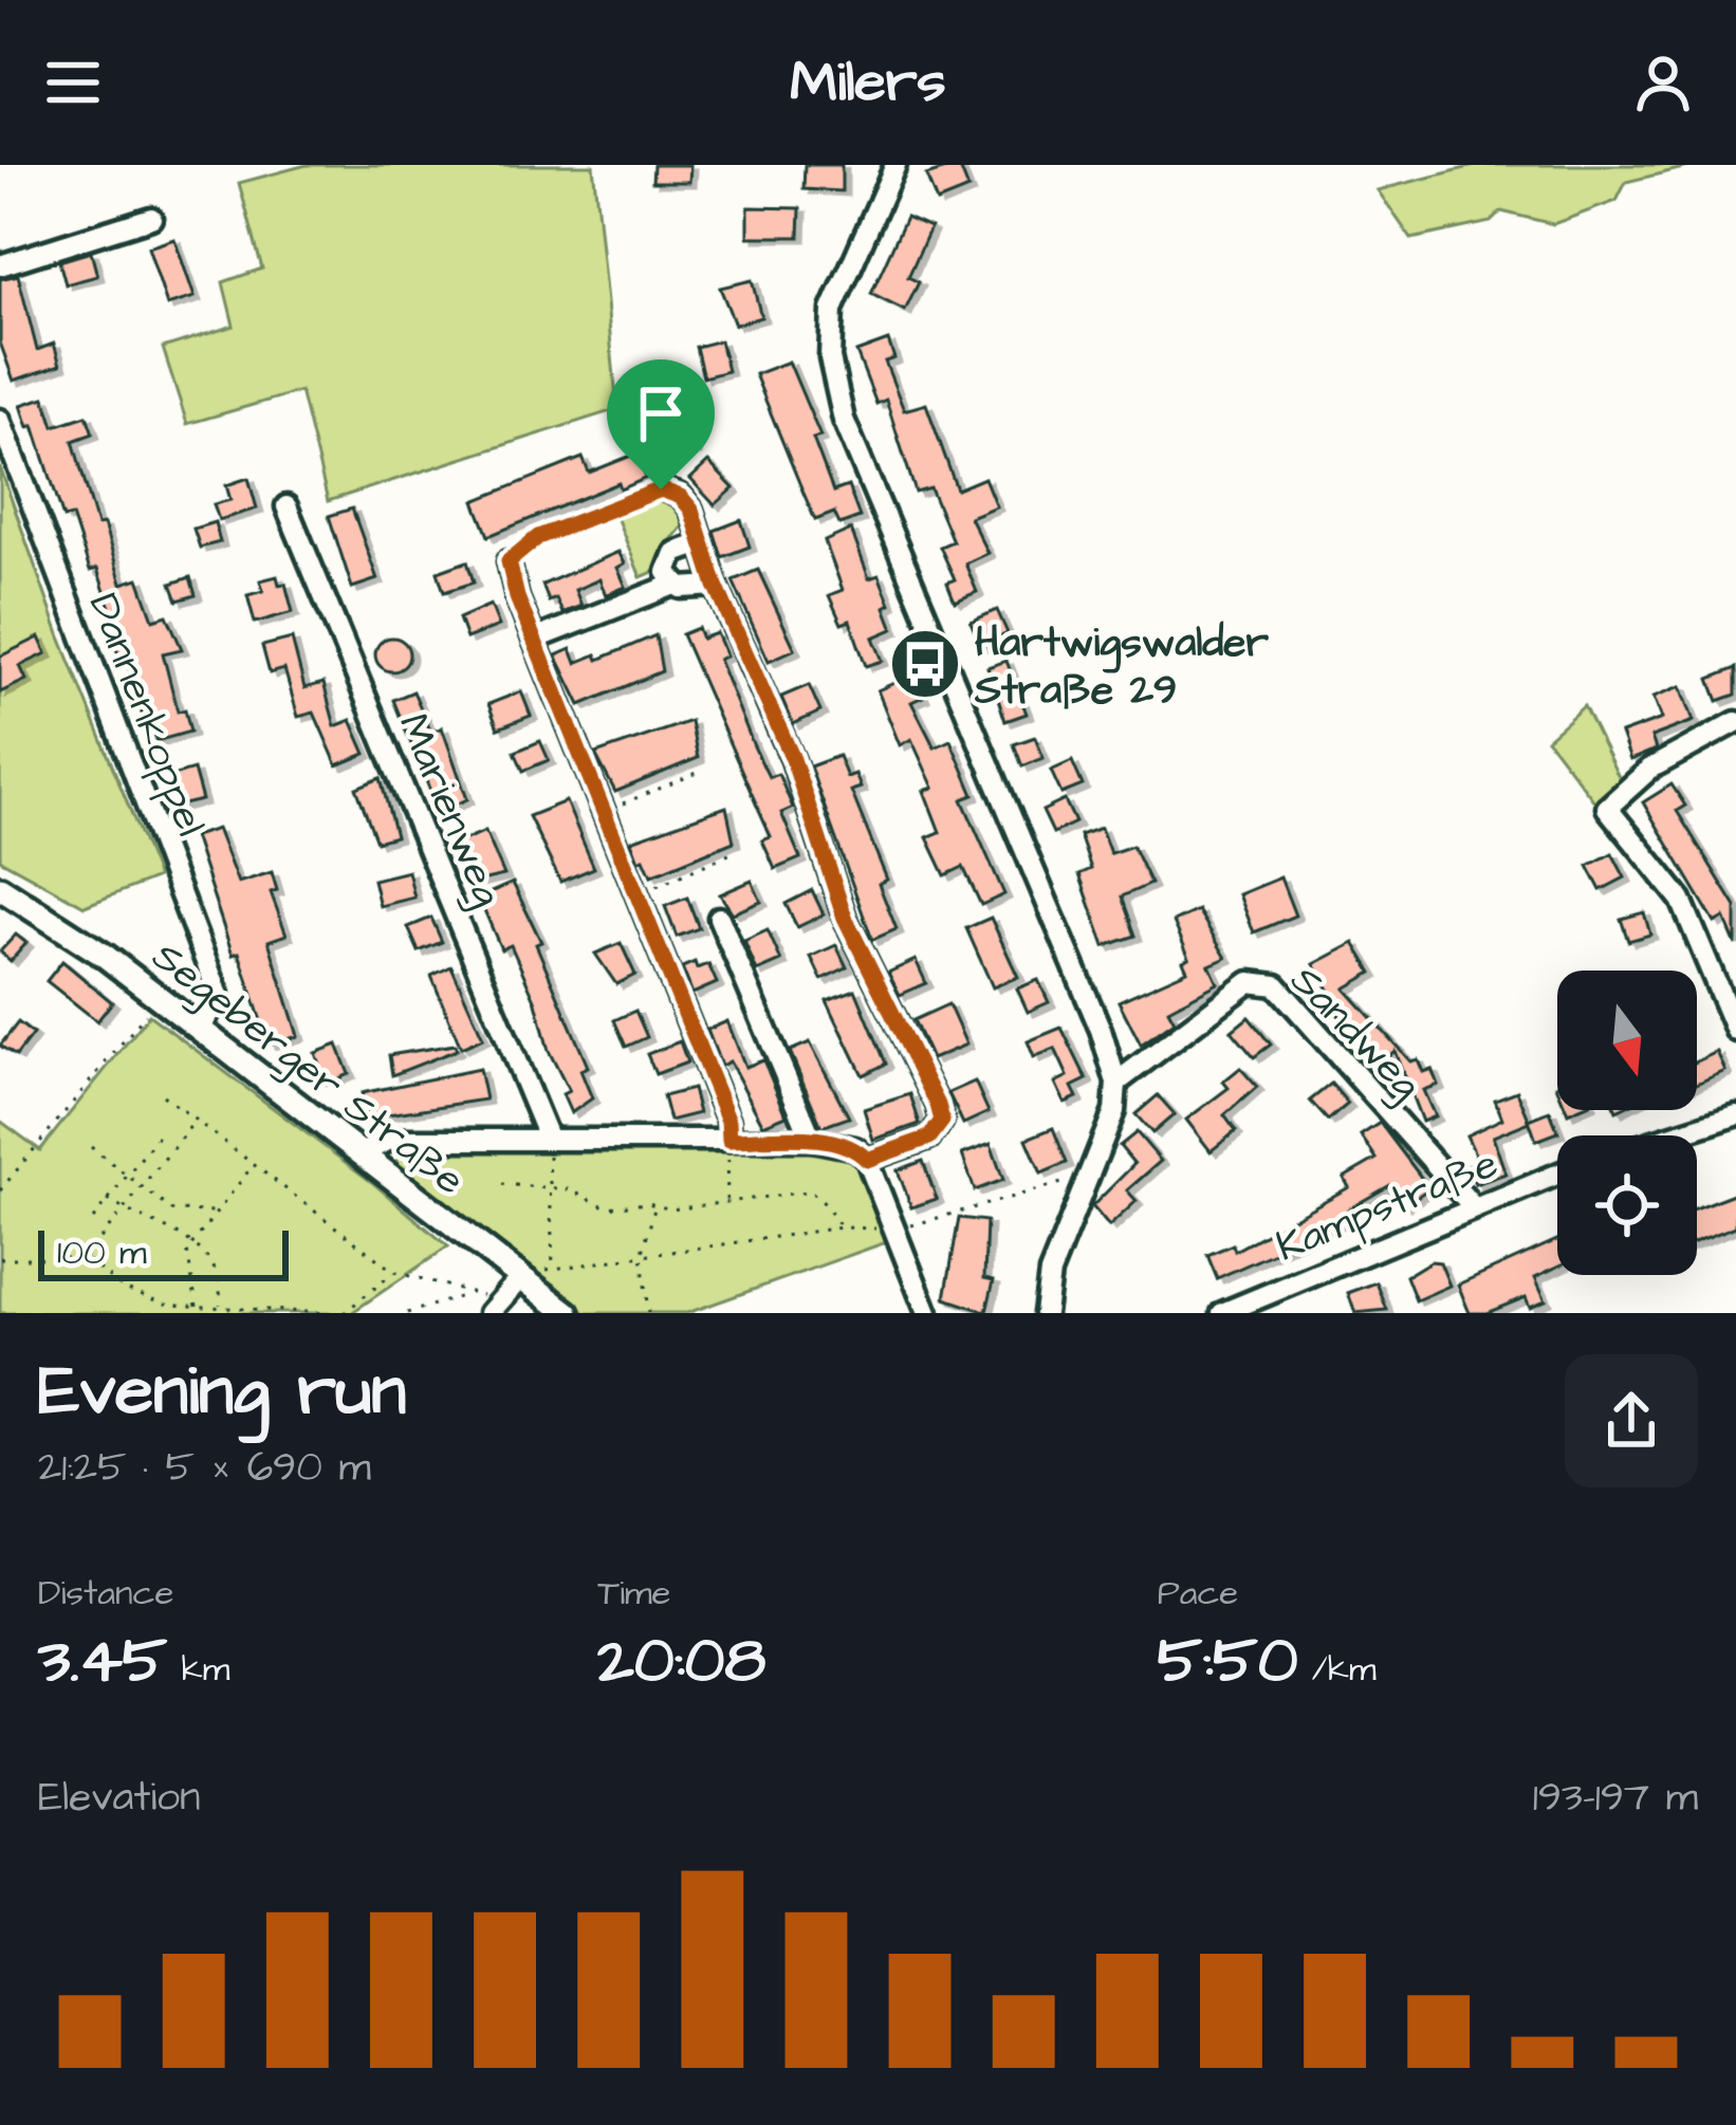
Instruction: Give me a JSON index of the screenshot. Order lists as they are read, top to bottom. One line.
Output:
{"streets":{"main road":["Segeberger Straße"],"street":["Dannenkoppel","Marienweg","Sandweg","Kampstraße"]},"crossings":[["Dannenkoppel","Segeberger Straße"],["Sandweg","Kampstraße"]],"places":{"bus stop":["Hartwigswalder Straße 29"]},"scale_bar":"100 m","north":"bottom","page":{"header":"Milers","scale":"100 m","heading":["Evening run","21:25 · 5 × 690 m"],"stats":[["Distance","3.45 km"],["Time","20:08"],["Pace","5:50 /km"]],"chart":["Elevation","193–197 m"]}}
